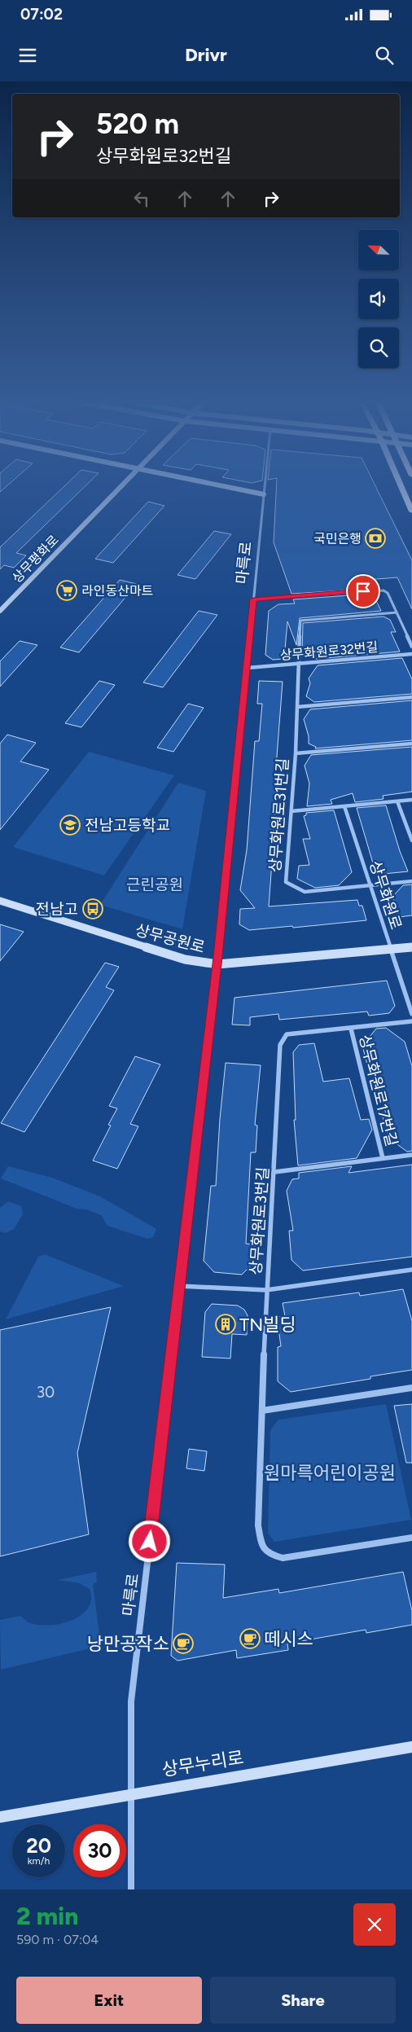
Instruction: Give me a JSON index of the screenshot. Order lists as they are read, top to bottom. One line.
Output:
{"streets":{"street":["상무평화로","마륵로","상무화원로32번길","상무화원로31번길","상무화원로","상무공원로","상무화원로17번길","상무화원로3번길","상무누리로"]},"crossings":[["마륵로","상무화원로32번길"],["마륵로","상무공원로"],["마륵로","상무누리로"],["상무화원로32번길","상무화원로31번길"],["상무화원로31번길","상무화원로"],["상무화원로","상무공원로"],["상무화원로17번길","상무화원로3번길"]],"parks":["근린공원","원마륵어린이공원"],"places":{"bank":["국민은행"],"supermarket":["라인동산마트"],"school or university":["전남고등학교"],"bus stop":["전남고"],"building":["TN빌딩"],"cafe":["떼시스","낭만공작소"]},"house_numbers":["30"],"north":"top left","page":{"status":"07:02","header":"Drivr","turn":["520 m","상무화원로32번길"],"speed":"20 km/h","limit":"30","heading":["2 min","590 m · 07:04"],"buttons":["Exit","Share"]}}
